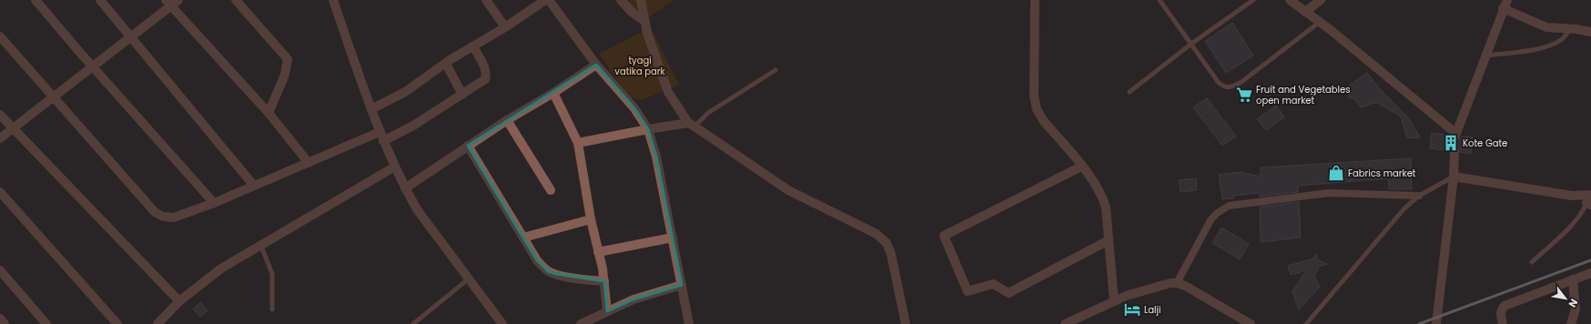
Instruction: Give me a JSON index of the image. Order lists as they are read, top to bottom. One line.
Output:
{"parks":["tyagi vatika park"],"places":{"supermarket":["Fruit and Vegetables open market"],"building":["Kote Gate"],"shop":["Fabrics market"],"hotel":["Lalji"]},"north":"bottom right"}
